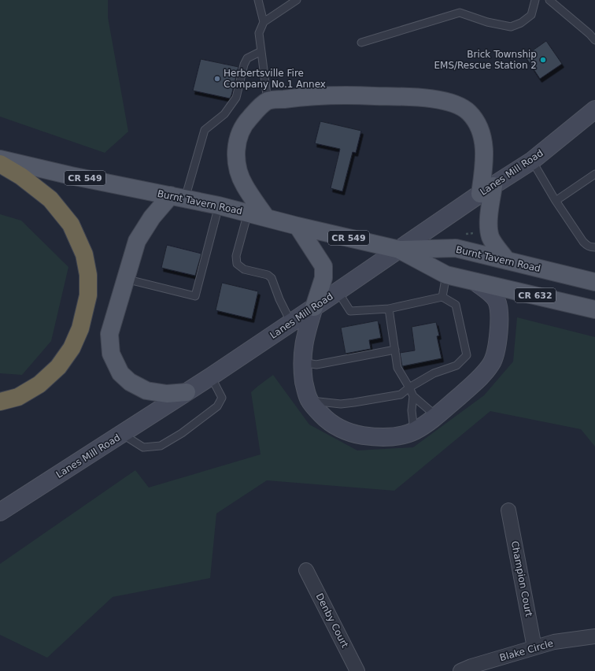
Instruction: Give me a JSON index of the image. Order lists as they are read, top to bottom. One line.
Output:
{"streets":{"main road":["Lanes Mill Road","CR 549","Burnt Tavern Road","CR 632"],"street":["Champion Court","Denby Court","Blake Circle"]},"crossings":[["Lanes Mill Road","CR 549"],["Lanes Mill Road","Burnt Tavern Road"],["CR 549","Burnt Tavern Road"],["Champion Court","Blake Circle"]],"places":["Brick Township EMS/Rescue Station 2","Herbertsville Fire Company No.1 Annex"]}
